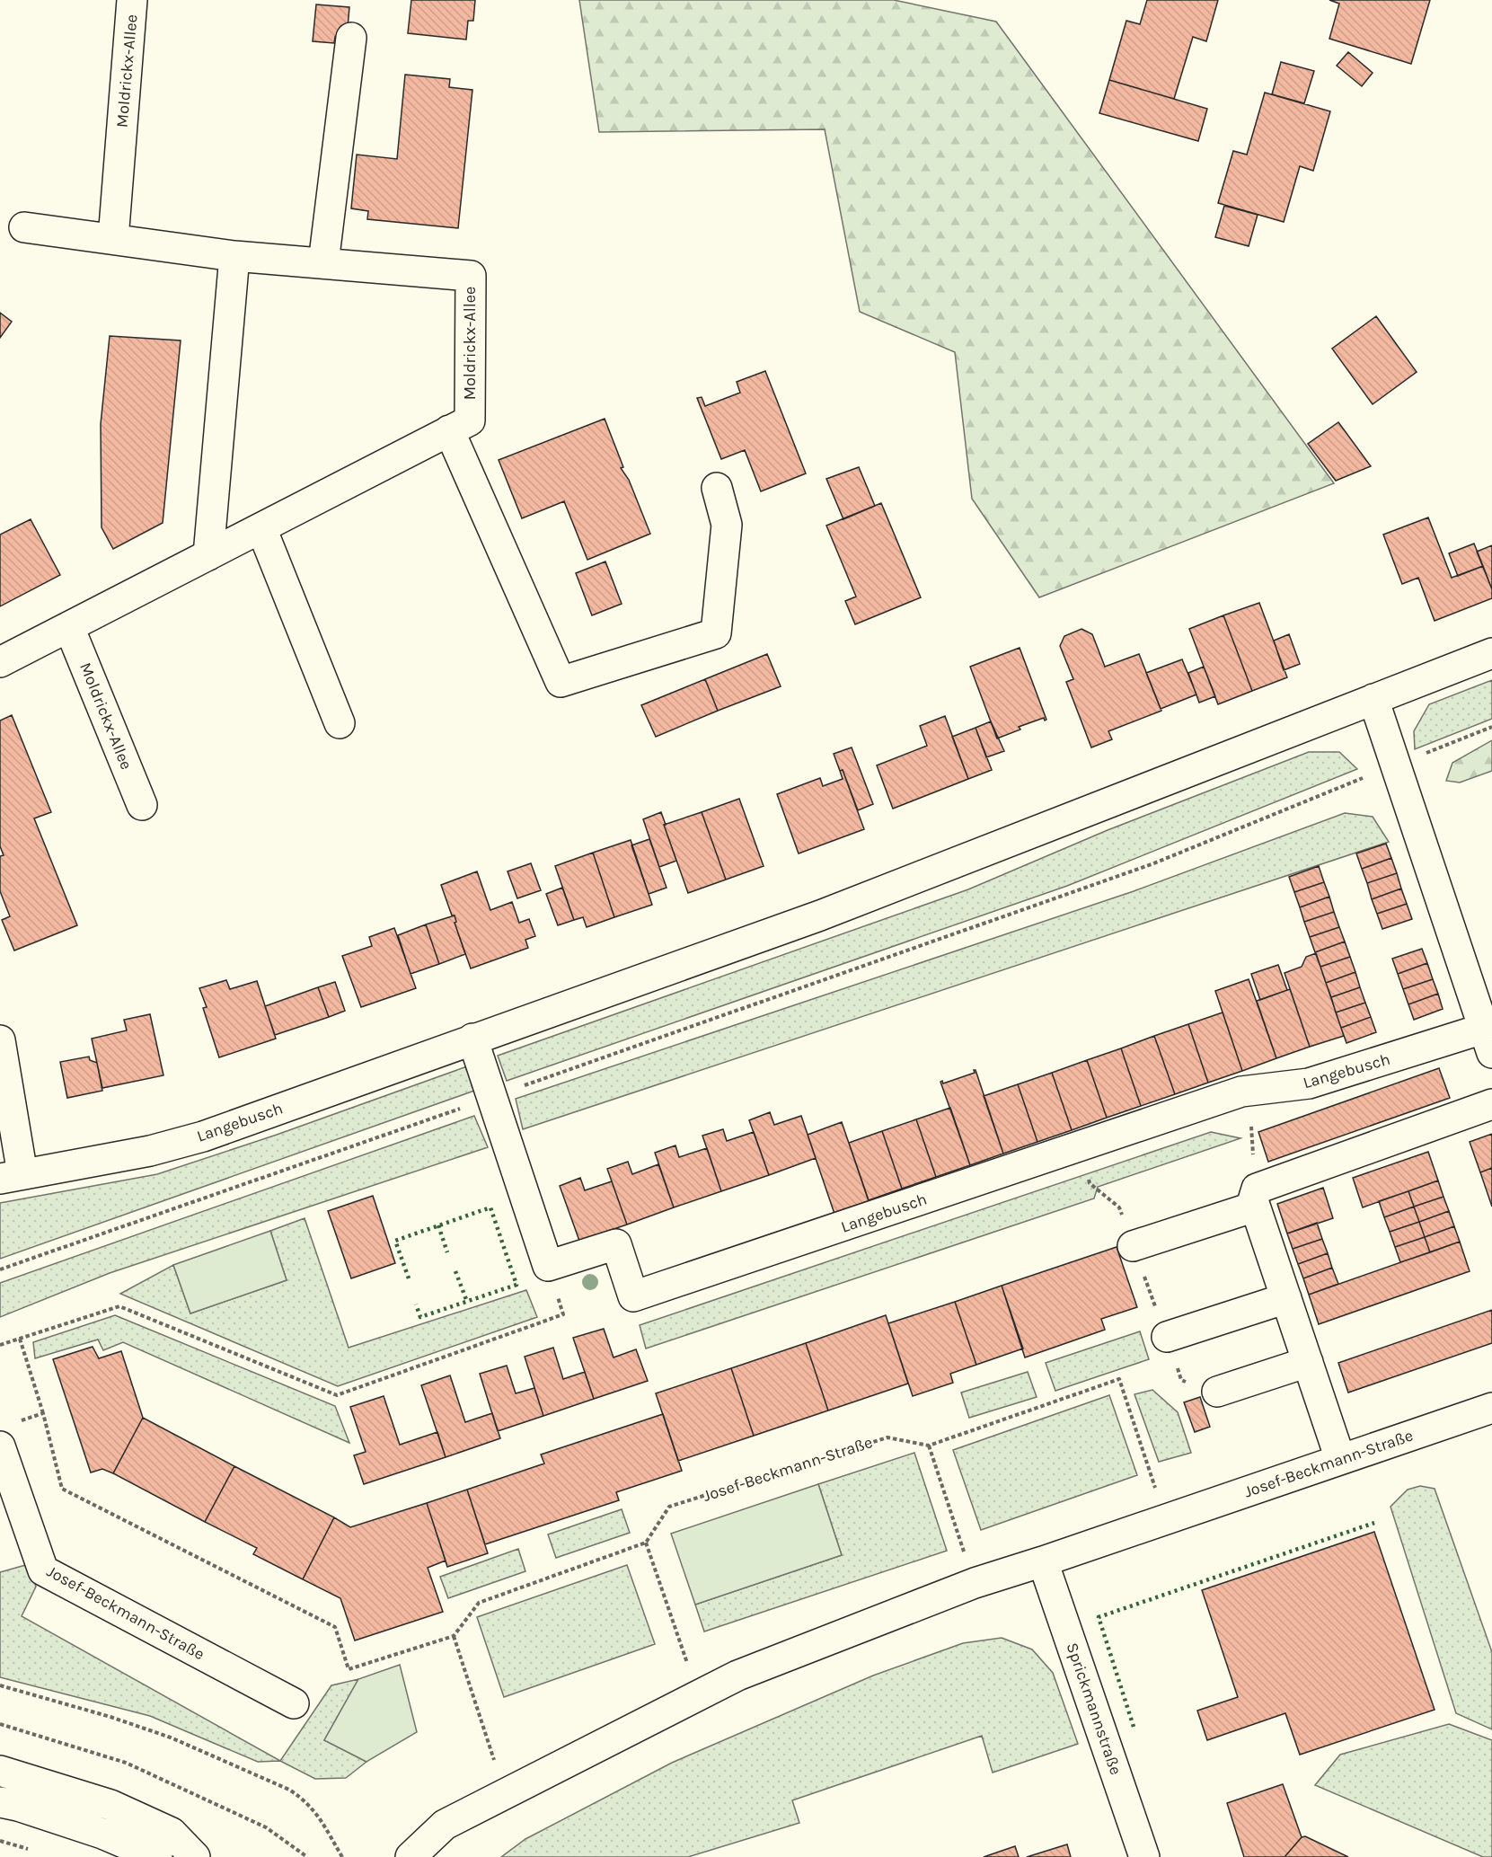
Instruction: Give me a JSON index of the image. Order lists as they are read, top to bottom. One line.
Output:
{"streets":{"street":["Moldrickx-Allee","Langebusch","Josef-Beckmann-Straße","Sprickmannstraße"]},"crossings":[["Josef-Beckmann-Straße","Sprickmannstraße"]]}
